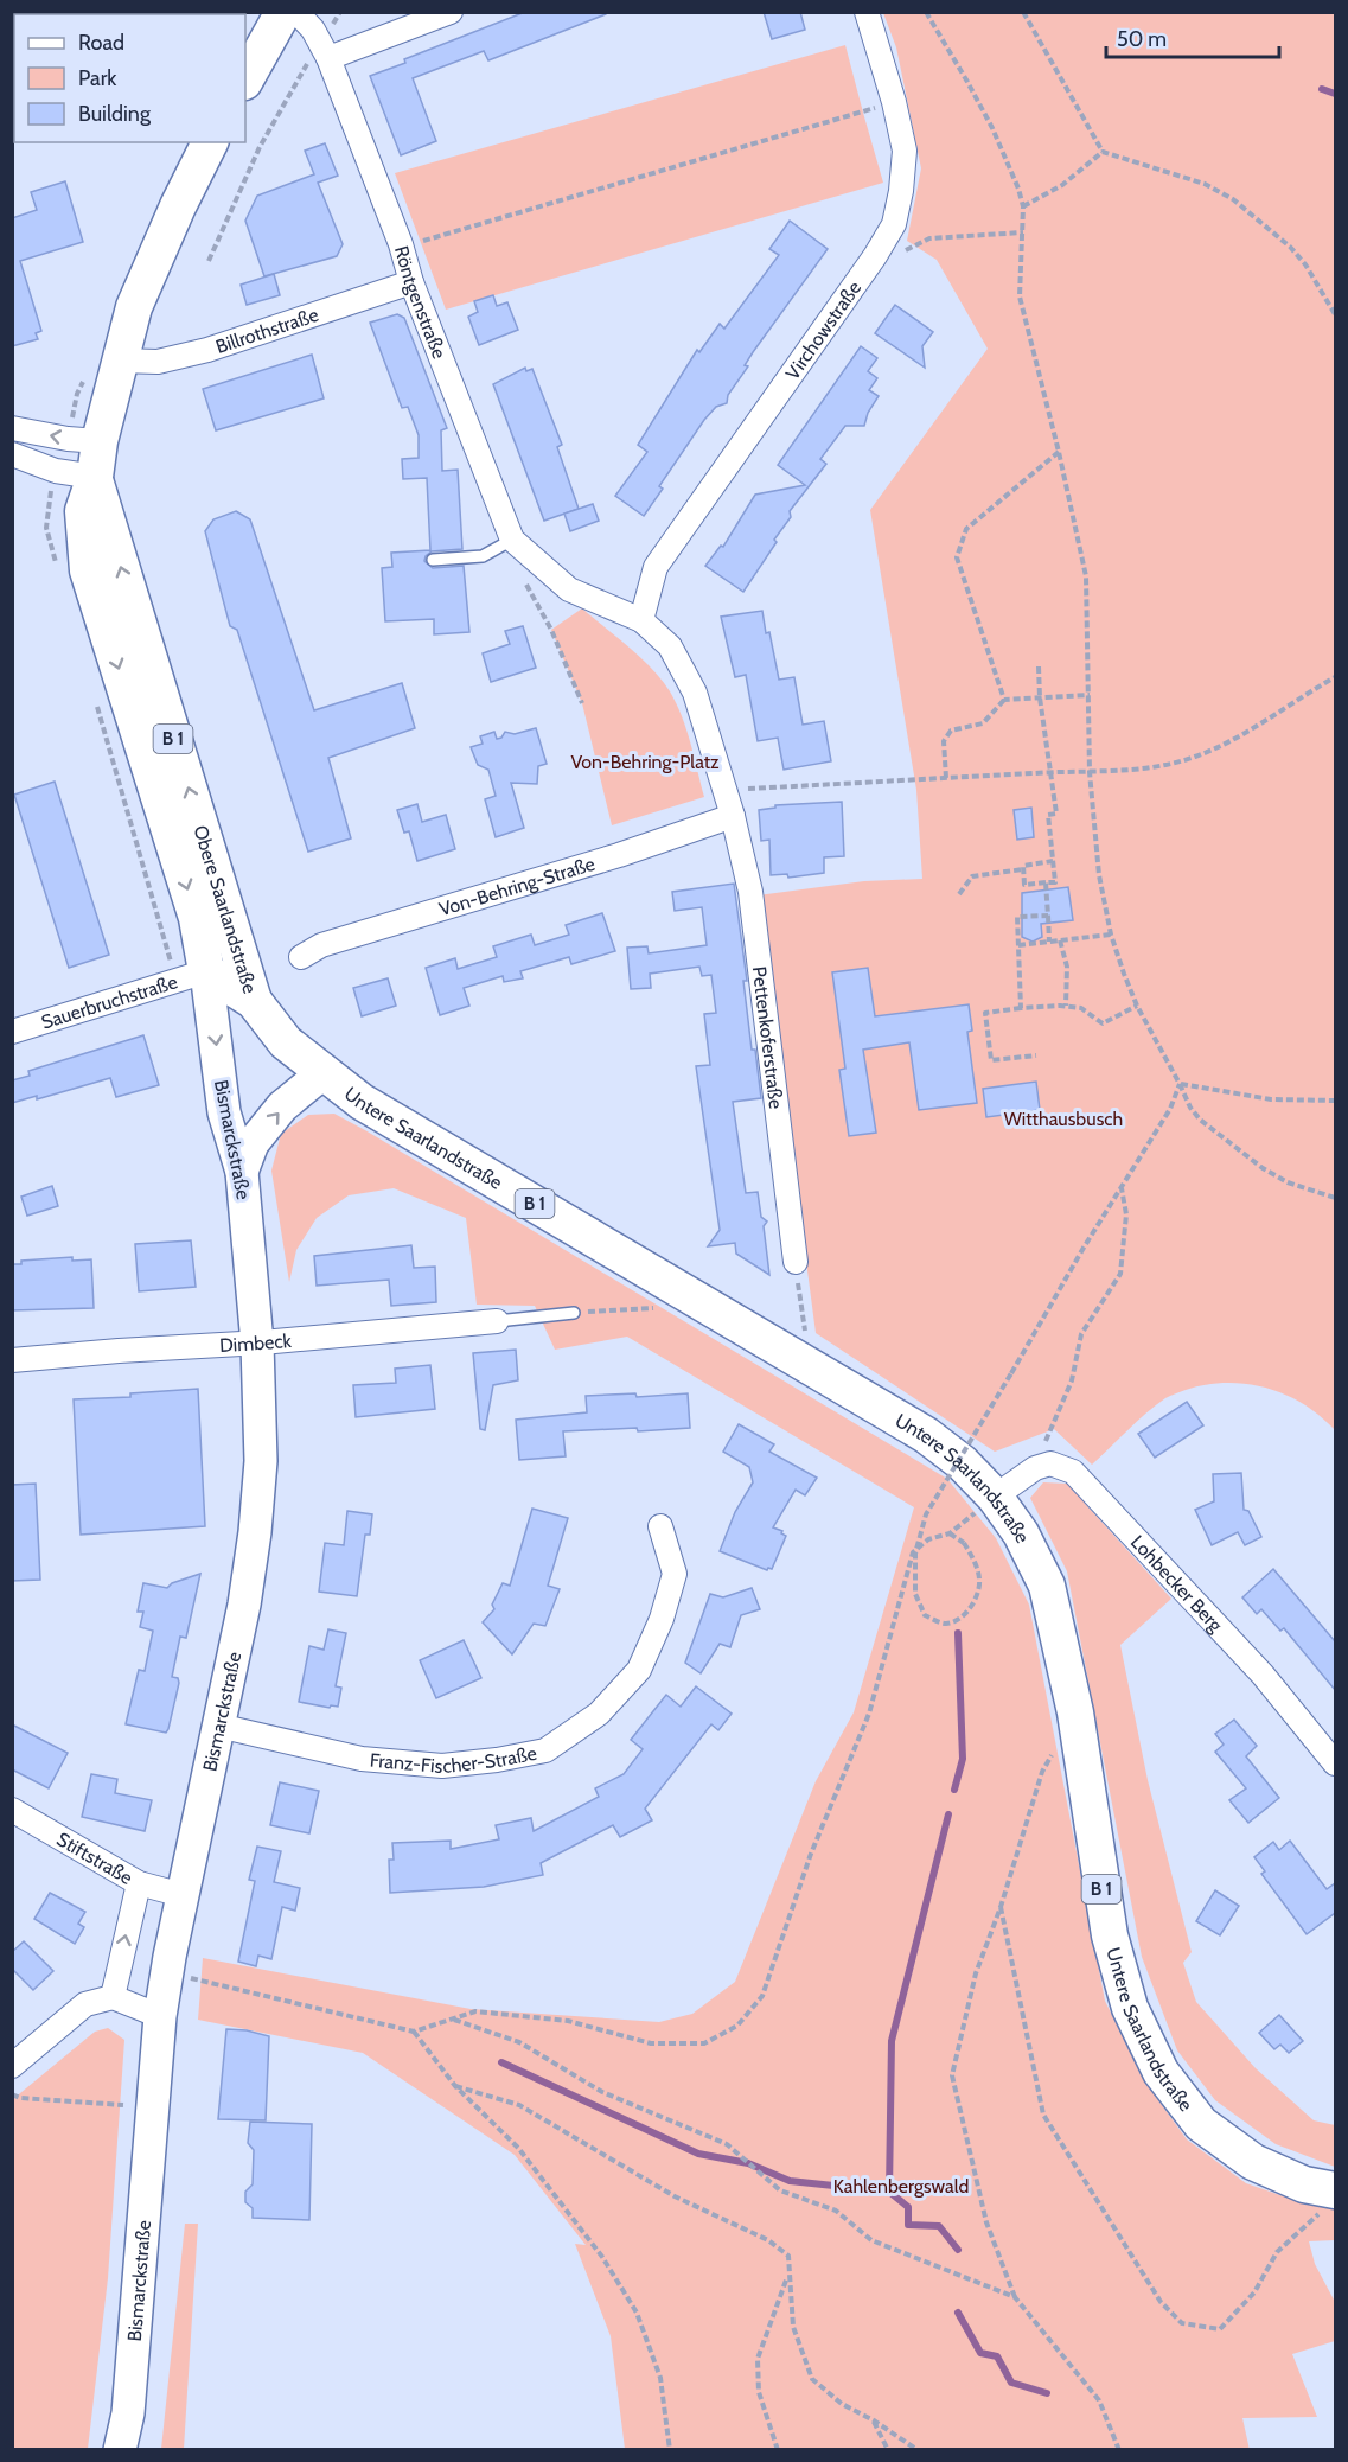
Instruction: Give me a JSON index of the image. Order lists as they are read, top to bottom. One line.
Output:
{"streets":{"main road":["B 1","Obere Saarlandstraße","Untere Saarlandstraße","Bismarckstraße"],"street":["Röntgenstraße","Billrothstraße","Virchowstraße","Von-Behring-Straße","Sauerbruchstraße","Pettenkoferstraße","Dimbeck","Lohbecker Berg","Franz-Fischer-Straße","Stiftstraße"]},"crossings":[["Röntgenstraße","Billrothstraße"],["Billrothstraße","Obere Saarlandstraße"],["Von-Behring-Straße","Pettenkoferstraße"],["Obere Saarlandstraße","Sauerbruchstraße"],["Obere Saarlandstraße","Untere Saarlandstraße"],["Obere Saarlandstraße","Bismarckstraße"],["Sauerbruchstraße","Bismarckstraße"],["Bismarckstraße","Dimbeck"],["Bismarckstraße","Franz-Fischer-Straße"],["Bismarckstraße","Stiftstraße"]],"parks":["Von-Behring-Platz","Witthausbusch","Kahlenbergswald"],"legend":["Road","Park","Building"],"scale_bar":"50 m"}
